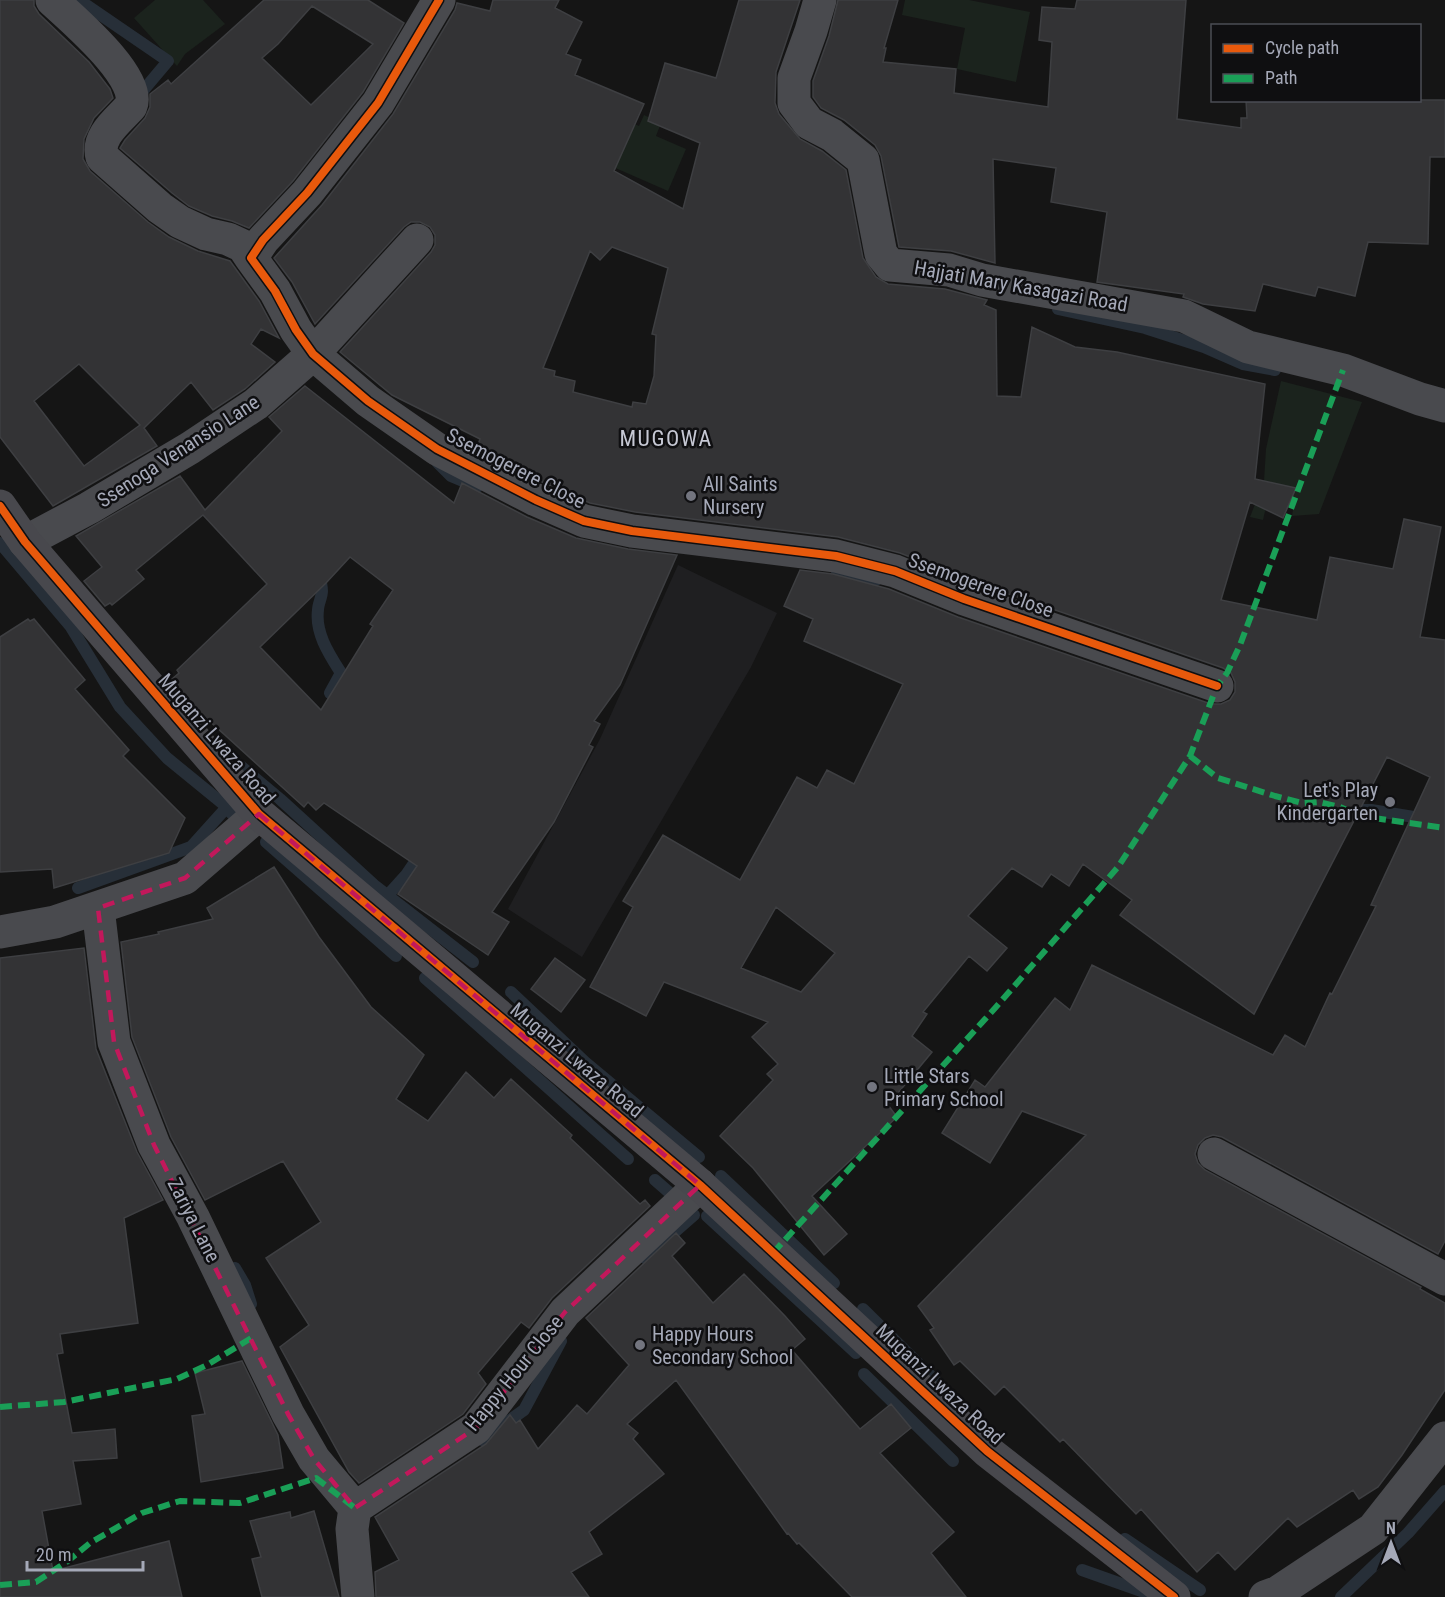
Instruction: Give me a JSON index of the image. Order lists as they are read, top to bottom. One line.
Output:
{"streets":{"street":["Hajjati Mary Kasagazi Road","Ssenoga Venansio Lane","Ssemogerere Close","Muganzi Lwaza Road","Zariya Lane","Happy Hour Close"]},"crossings":[["Ssenoga Venansio Lane","Ssemogerere Close"],["Ssenoga Venansio Lane","Muganzi Lwaza Road"],["Muganzi Lwaza Road","Happy Hour Close"],["Zariya Lane","Happy Hour Close"]],"districts":["MUGOWA"],"places":["All Saints Nursery","Let's Play Kindergarten","Little Stars Primary School","Happy Hours Secondary School"],"legend":["Cycle path","Path"],"scale_bar":"20 m","north":"top"}
